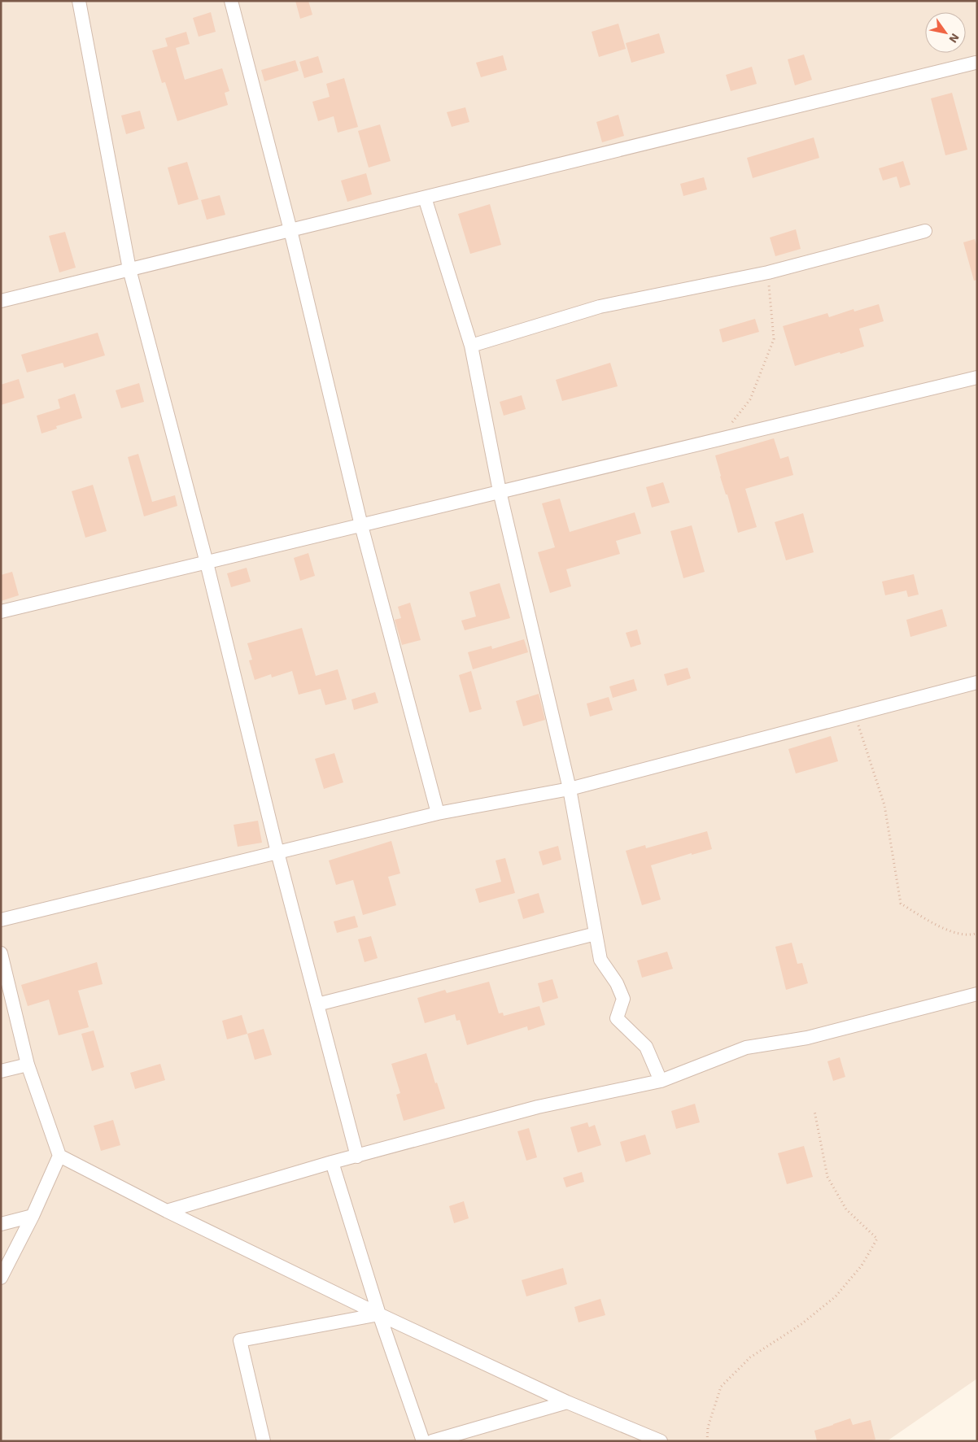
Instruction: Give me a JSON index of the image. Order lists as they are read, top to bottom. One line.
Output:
{"north":"bottom right"}
